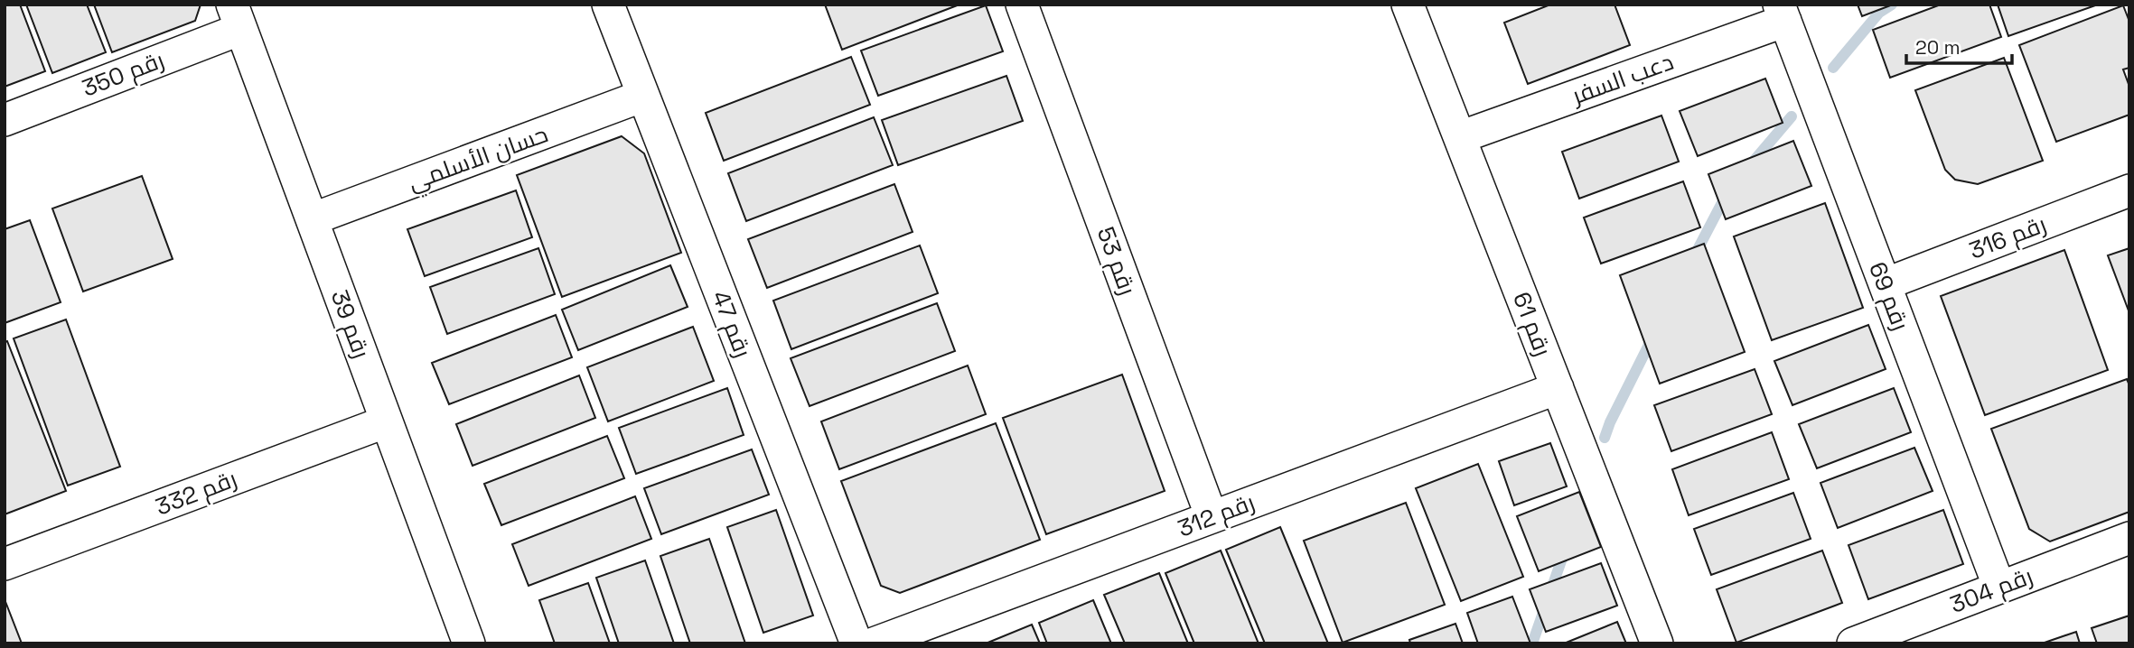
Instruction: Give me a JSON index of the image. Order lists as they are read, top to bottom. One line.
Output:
{"streets":{"street":["رقم 350","دعب السفر","حسان الأسلمي","رقم 316","رقم 53","رقم 69","رقم 39","رقم 47","رقم 61","رقم 332","رقم 312","رقم 304"]},"crossings":[["رقم 350","رقم 39"],["دعب السفر","رقم 69"],["دعب السفر","رقم 61"],["حسان الأسلمي","رقم 39"],["حسان الأسلمي","رقم 47"],["رقم 316","رقم 69"],["رقم 53","رقم 312"],["رقم 69","رقم 304"],["رقم 39","رقم 332"],["رقم 61","رقم 312"]],"scale_bar":"20 m"}
